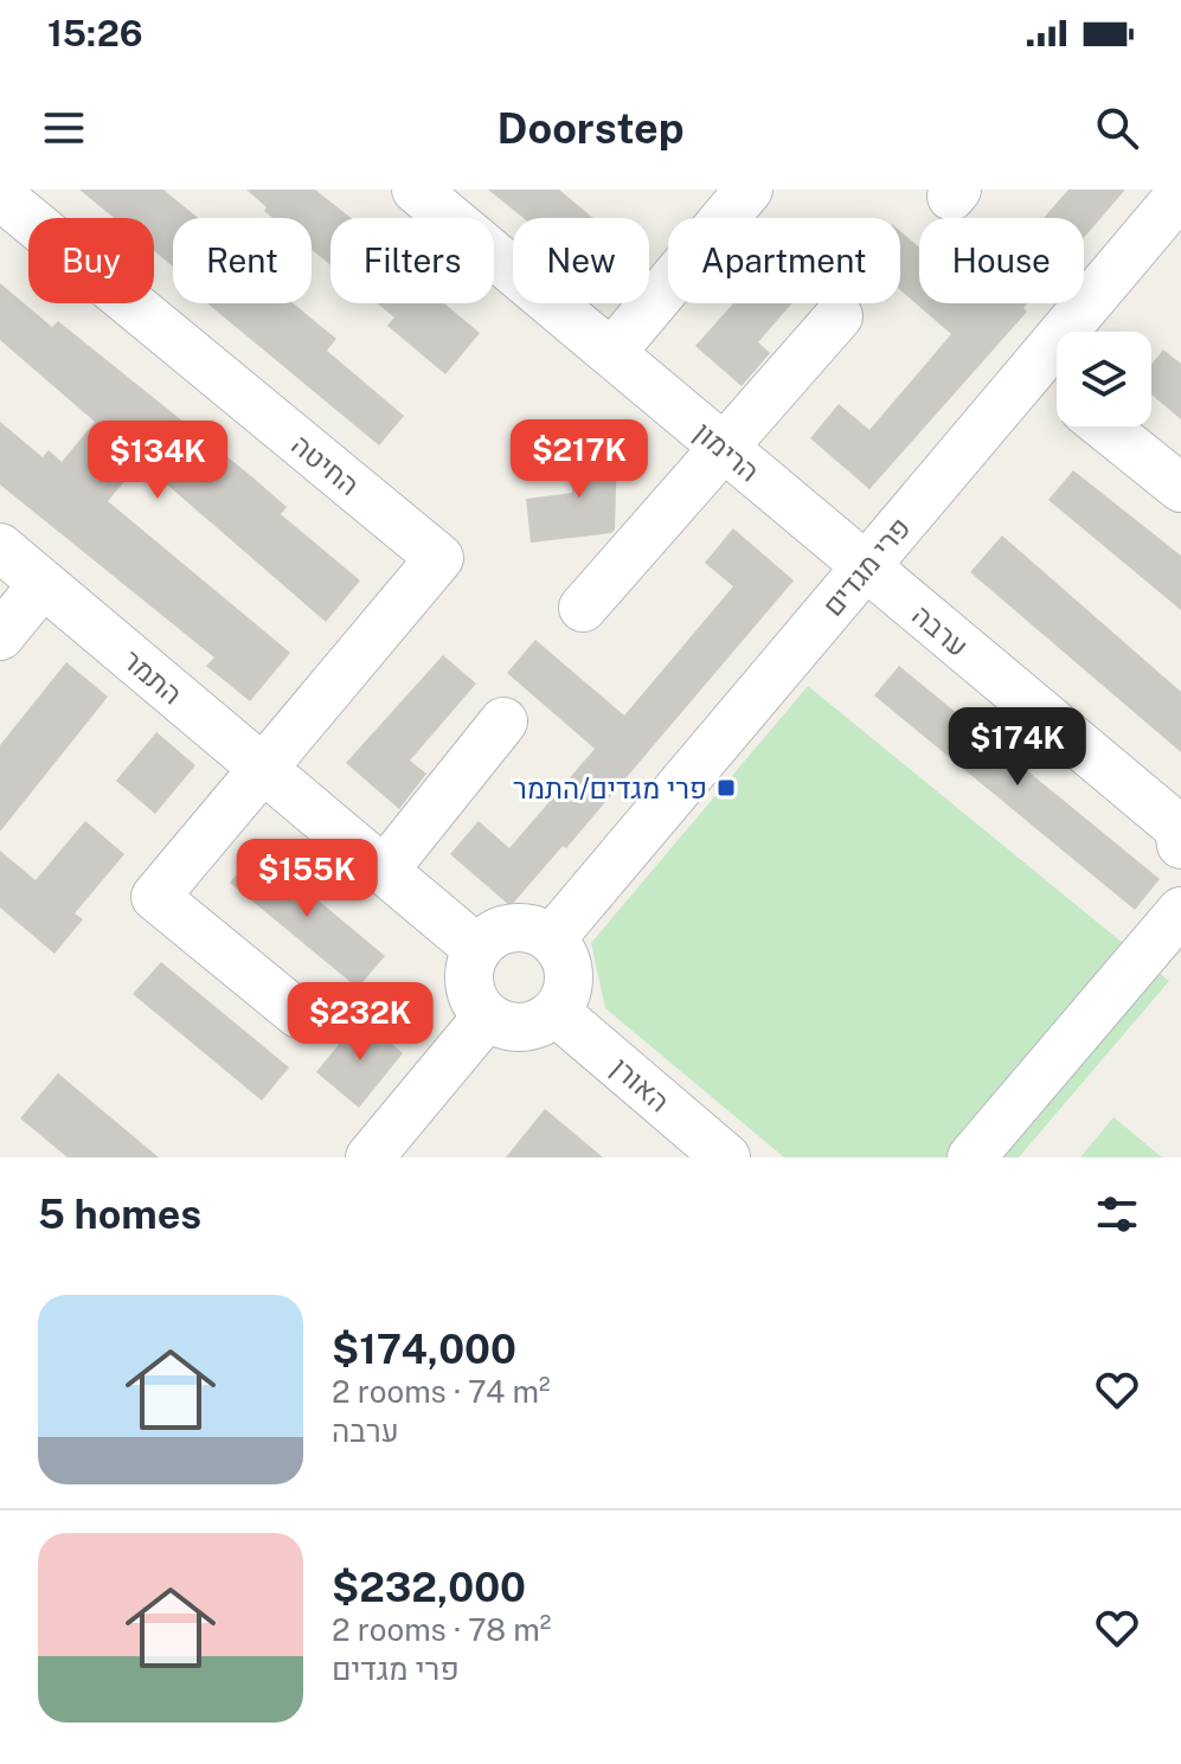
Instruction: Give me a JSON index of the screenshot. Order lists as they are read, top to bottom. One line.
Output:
{"streets":{"street":["הרימון","החיטה","פרי מגדים","ערבה","התמר","האורן"]},"crossings":[["הרימון","פרי מגדים"],["הרימון","ערבה"],["החיטה","התמר"],["פרי מגדים","ערבה"],["פרי מגדים","התמר"],["פרי מגדים","האורן"],["התמר","האורן"]],"places":{"transit":["פרי מגדים/התמר"]},"page":{"status":"15:26","header":"Doorstep","chip":["Buy","Rent","Filters","New","Apartment","House"],"price":["$217K","$134K","$174K","$155K","$232K"],"heading":"5 homes","list":[{"name":"$174,000","note":"2 rooms · 74 m² · ערבה"},{"name":"$232,000","note":"2 rooms · 78 m² · פרי מגדים"}]}}
